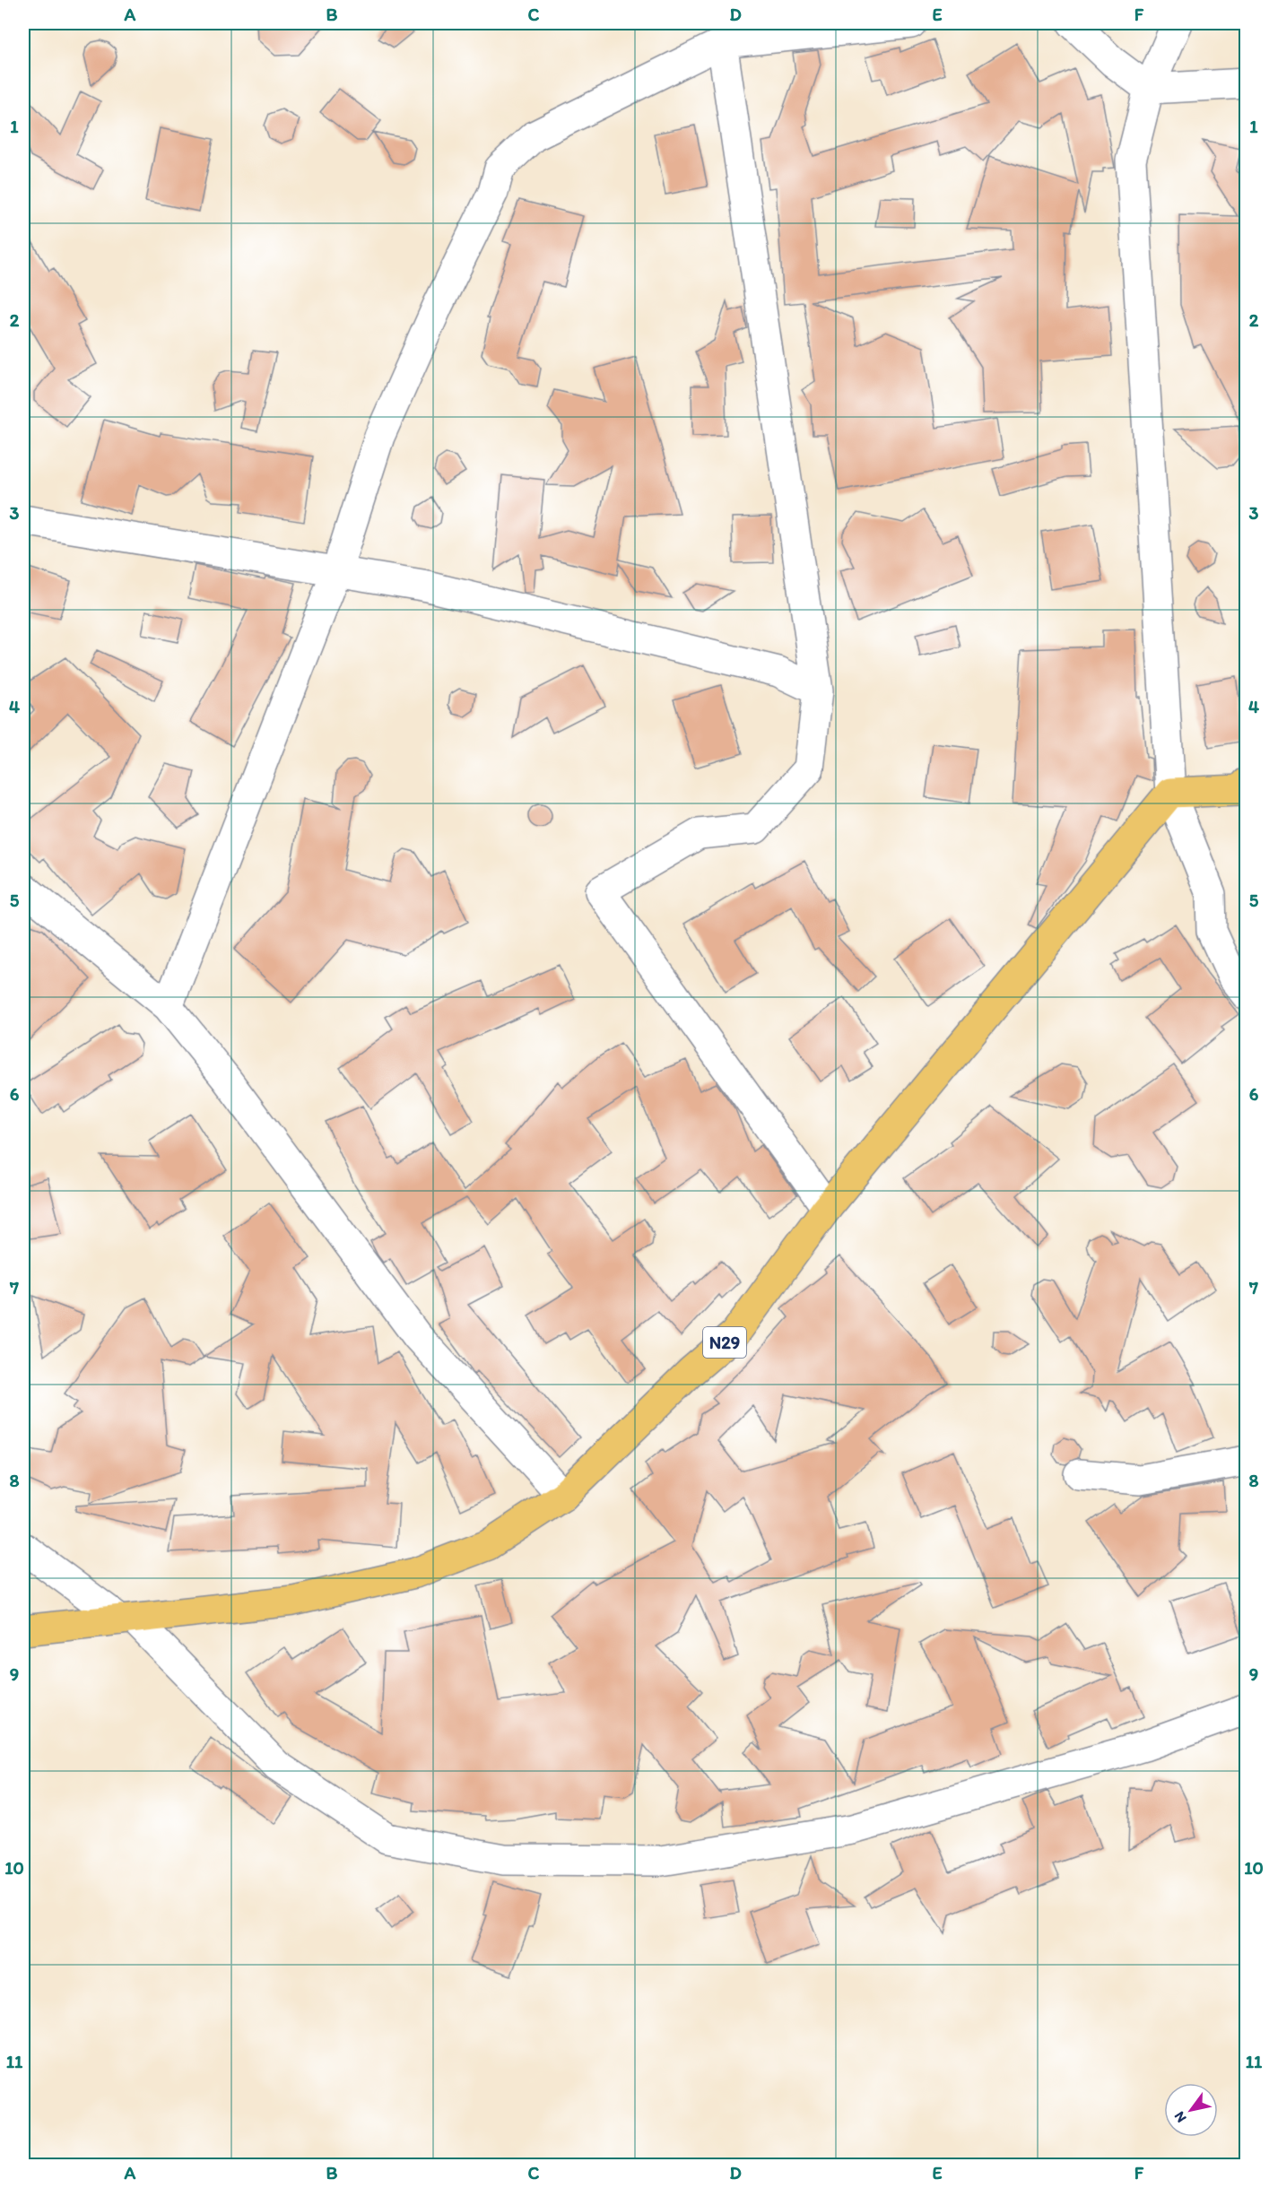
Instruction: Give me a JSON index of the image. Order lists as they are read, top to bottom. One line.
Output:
{"streets":{"main road":["N29"]},"north":"bottom left","grid":{"columns":["A","B","C","D","E","F"],"rows":["1","2","3","4","5","6","7","8","9","10","11"]}}
